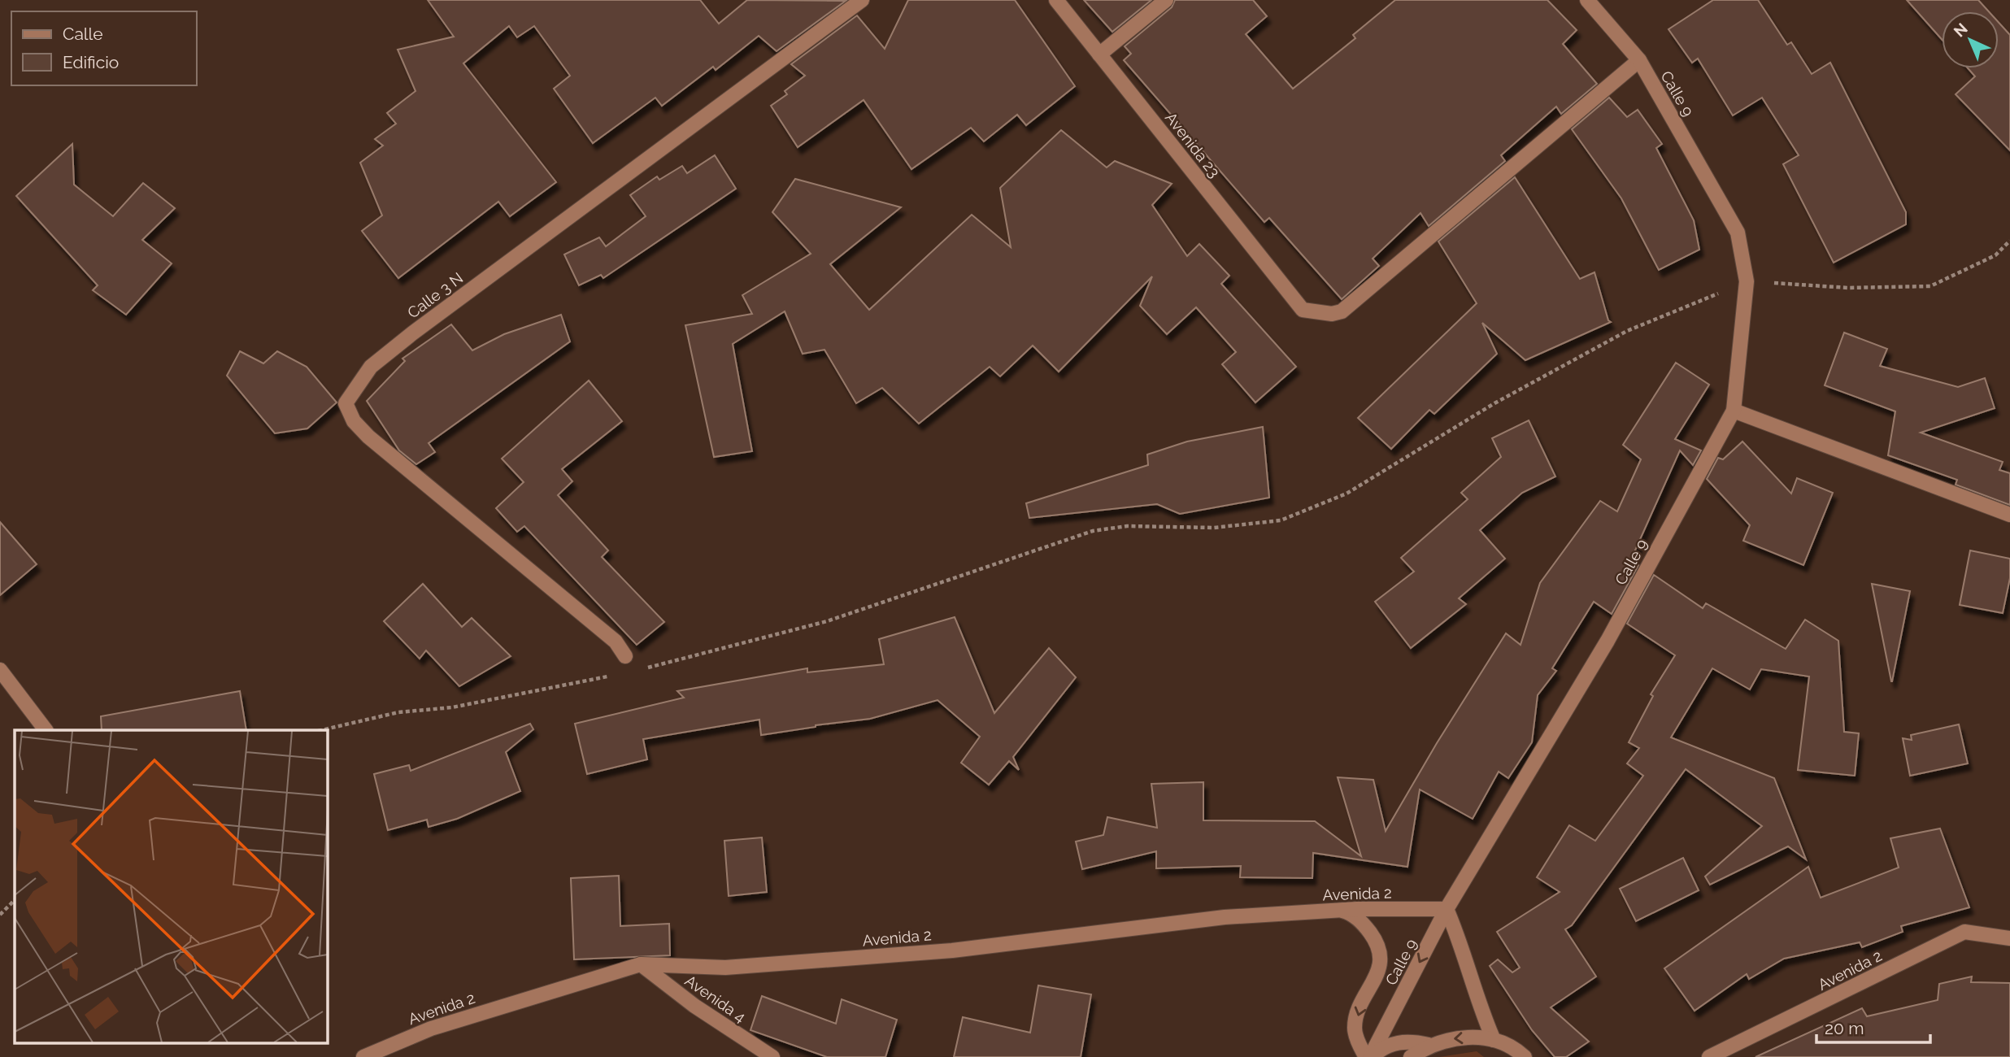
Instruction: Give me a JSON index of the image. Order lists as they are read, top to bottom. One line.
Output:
{"streets":{"street":["Calle 9","Avenida 23","Calle 3 N","Avenida 2","Avenida 4"]},"crossings":[["Calle 9","Avenida 23"],["Calle 9","Avenida 2"],["Avenida 2","Avenida 4"]],"legend":["Calle","Edificio"],"scale_bar":"20 m","north":"top left"}
